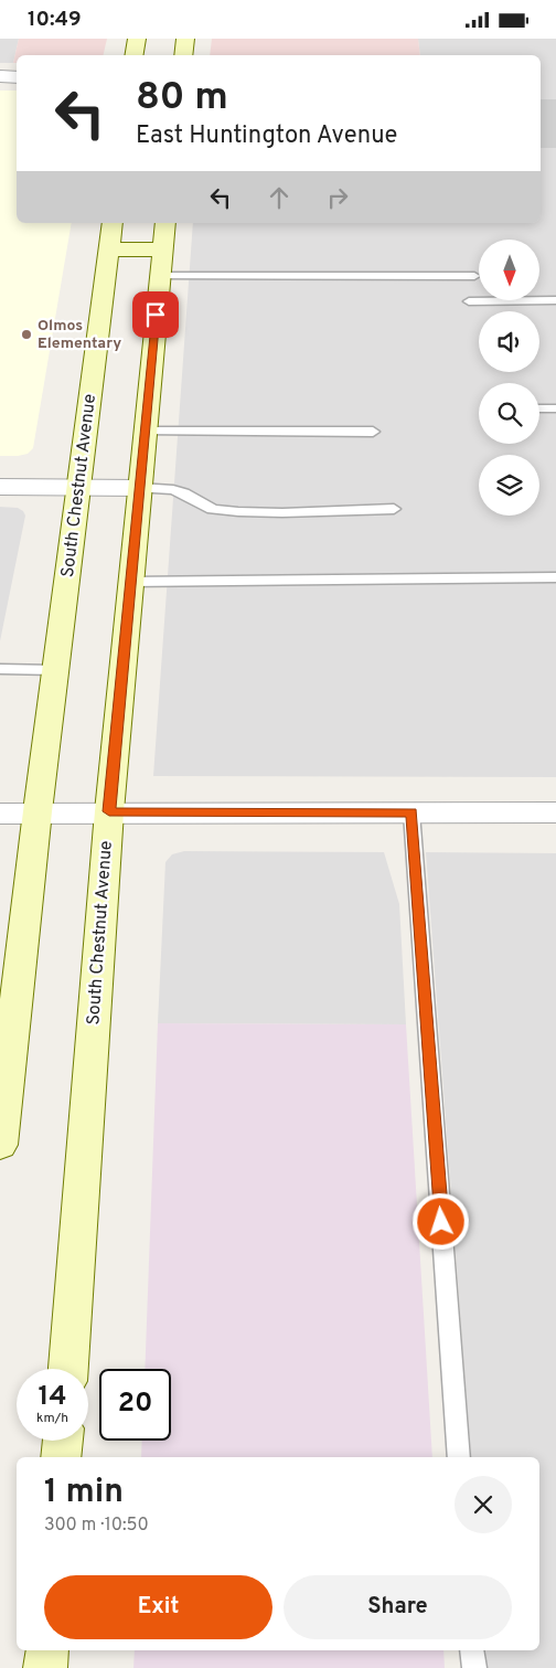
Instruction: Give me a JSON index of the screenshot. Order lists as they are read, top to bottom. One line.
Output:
{"streets":{"main road":["South Chestnut Avenue"]},"places":["Olmos Elementary"],"north":"bottom","page":{"status":"10:49","turn":["80 m","East Huntington Avenue"],"speed":"14 km/h","limit":"20","heading":["1 min","300 m · 10:50"],"buttons":["Exit","Share"]}}
